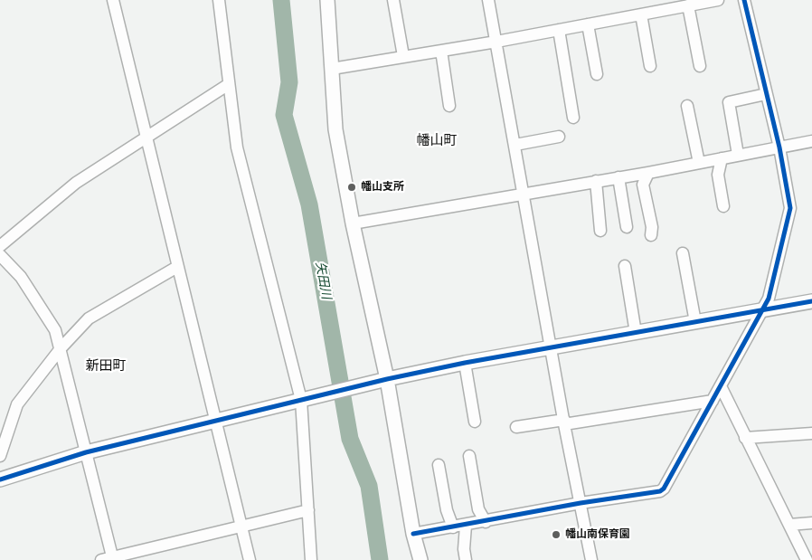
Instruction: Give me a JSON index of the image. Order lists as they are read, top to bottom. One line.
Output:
{"districts":["幡山町","新田町"],"water":["矢田川"],"places":["幡山支所","幡山南保育園"]}
